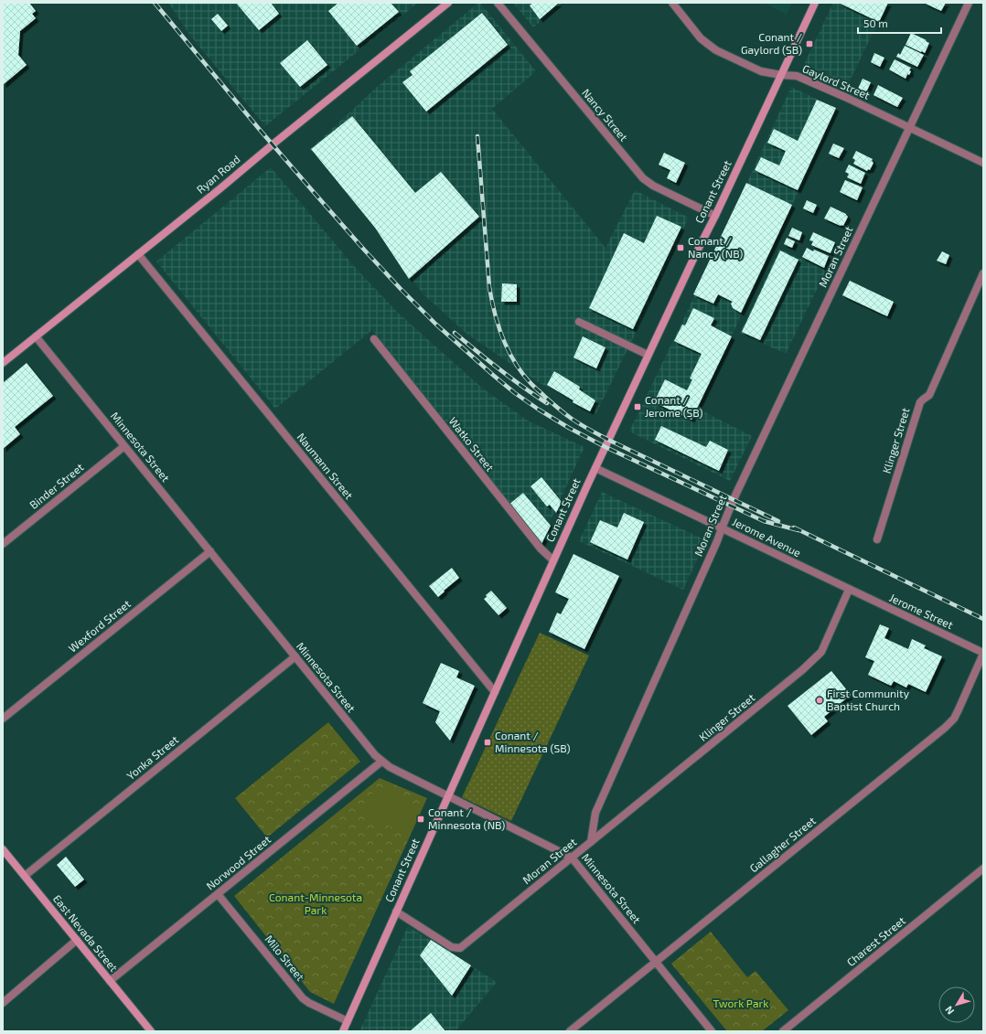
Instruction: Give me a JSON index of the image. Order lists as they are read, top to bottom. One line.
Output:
{"streets":{"main road":["Ryan Road","Conant Street","East Nevada Street"],"street":["Gaylord Street","Nancy Street","Moran Street","Klinger Street","Watko Street","Minnesota Street","Naumann Street","Binder Street","Jerome Avenue","Jerome Street","Wexford Street","Yonka Street","Gallagher Street","Norwood Street","Charest Street","Milo Street"]},"crossings":[["Gaylord Street","Conant Street"],["Gaylord Street","Moran Street"],["Nancy Street","Conant Street"],["Ryan Road","Minnesota Street"],["Ryan Road","Naumann Street"],["Conant Street","Moran Street"],["Conant Street","Watko Street"],["Conant Street","Minnesota Street"],["Conant Street","Naumann Street"],["Conant Street","Jerome Avenue"],["Conant Street","Milo Street"],["Moran Street","Klinger Street"],["Moran Street","Minnesota Street"],["Moran Street","Jerome Avenue"],["Klinger Street","Jerome Avenue"],["Klinger Street","Jerome Street"],["Minnesota Street","Binder Street"],["Minnesota Street","Wexford Street"],["Minnesota Street","Yonka Street"],["Minnesota Street","Gallagher Street"],["Minnesota Street","Norwood Street"],["Jerome Avenue","Jerome Street"],["Jerome Street","Gallagher Street"],["Yonka Street","East Nevada Street"],["Norwood Street","East Nevada Street"],["Norwood Street","Milo Street"]],"parks":["Conant-Minnesota Park","Twork Park"],"places":{"transit":["Conant / Gaylord (SB)","Conant / Nancy (NB)","Conant / Jerome (SB)","Conant / Minnesota (SB)","Conant / Minnesota (NB)"],"other":["First Community Baptist Church"]},"scale_bar":"50 m","north":"bottom left"}
